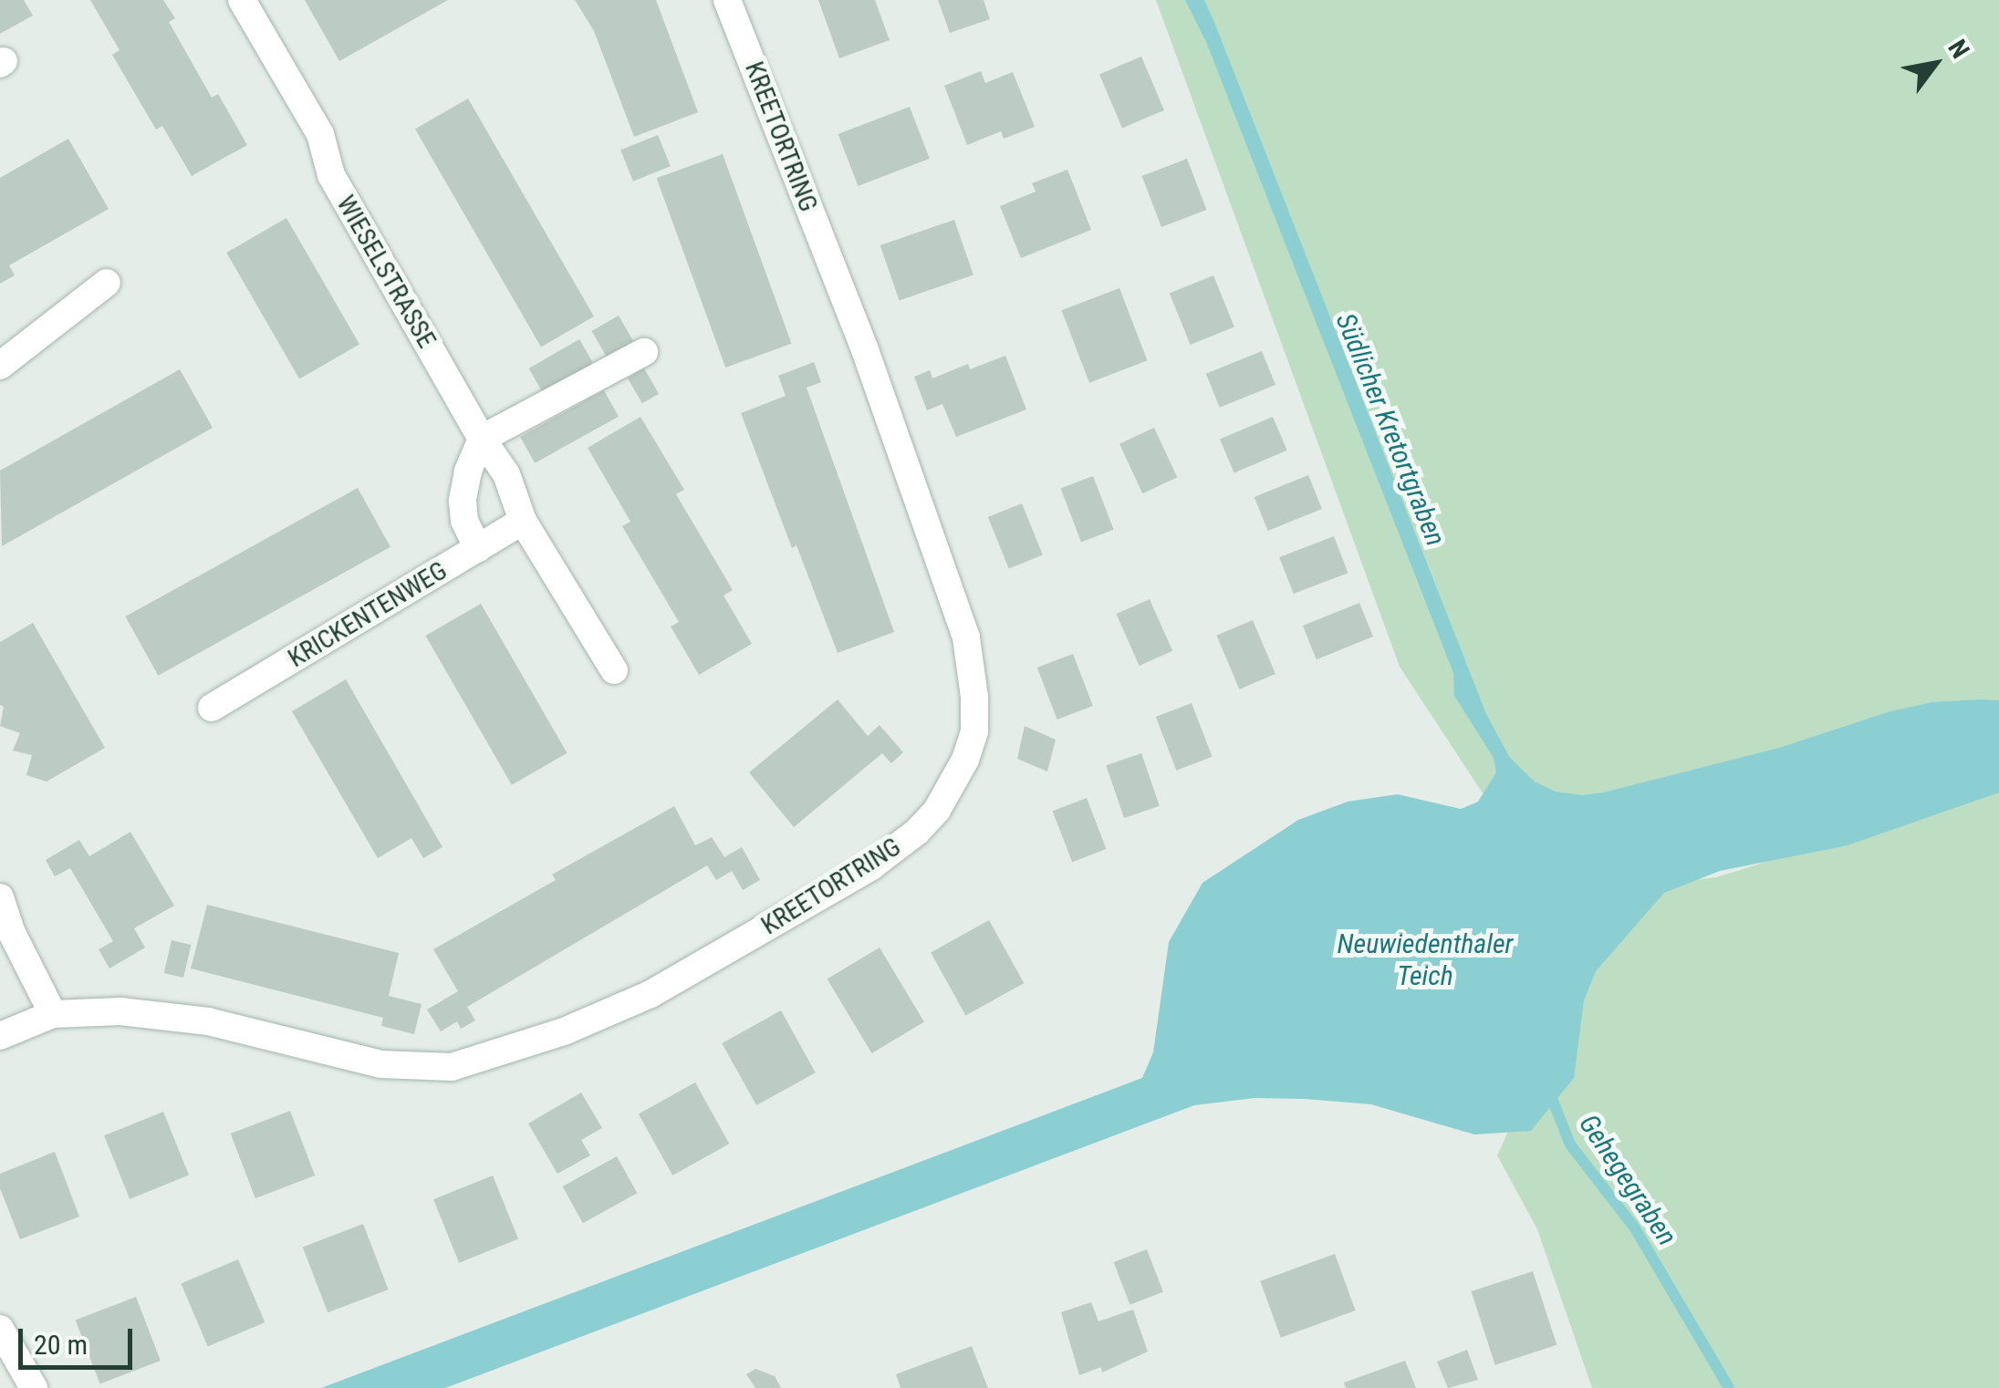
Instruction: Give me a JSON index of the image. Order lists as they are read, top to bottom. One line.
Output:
{"streets":{"street":["KREETORTRING","WIESELSTRASSE","KRICKENTENWEG"]},"crossings":[["WIESELSTRASSE","KRICKENTENWEG"]],"water":["Südlicher Kretortgraben","Neuwiedenthaler Teich","Gehegegraben"],"scale_bar":"20 m","north":"top right"}
